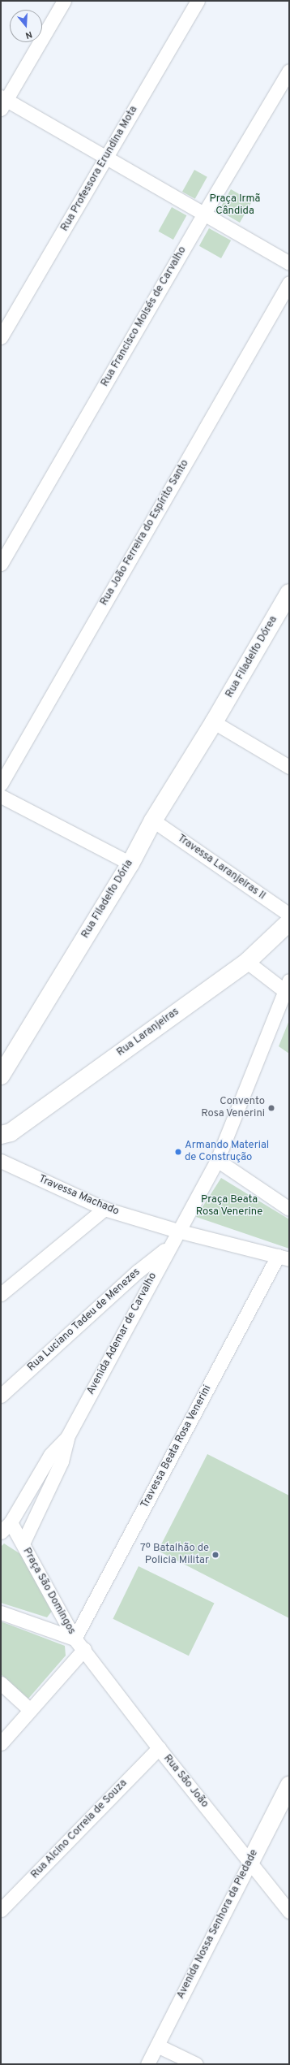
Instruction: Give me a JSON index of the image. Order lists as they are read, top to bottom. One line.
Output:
{"streets":{"street":["Rua Professora Erundina Mota","Rua Francisco Moisés de Carvalho","Rua João Ferreira do Espírito Santo","Rua Filadelfo Dórea","Travessa Laranjeiras II","Rua Filadelfo Dória","Rua Laranjeiras","Travessa Machado","Rua Luciano Tadeu de Menezes","Avenida Ademar de Carvalho","Travessa Beata Rosa Venerini","Praça São Domingos","Rua São João","Rua Alcino Correia de Souza","Avenida Nossa Senhora da Piedade"]},"crossings":[["Rua Filadelfo Dórea","Rua Filadelfo Dória"],["Travessa Laranjeiras II","Rua Filadelfo Dória"],["Travessa Machado","Avenida Ademar de Carvalho"],["Rua Luciano Tadeu de Menezes","Avenida Ademar de Carvalho"],["Avenida Ademar de Carvalho","Praça São Domingos"],["Travessa Beata Rosa Venerini","Praça São Domingos"],["Travessa Beata Rosa Venerini","Rua São João"],["Praça São Domingos","Rua São João"],["Rua São João","Rua Alcino Correia de Souza"],["Rua São João","Avenida Nossa Senhora da Piedade"]],"parks":["Praça Irmã Cândida","Praça Beata Rosa Venerine"],"places":["Convento Rosa Venerini","Armando Material de Construção","7º Batalhão de Policia Militar"],"north":"bottom"}
